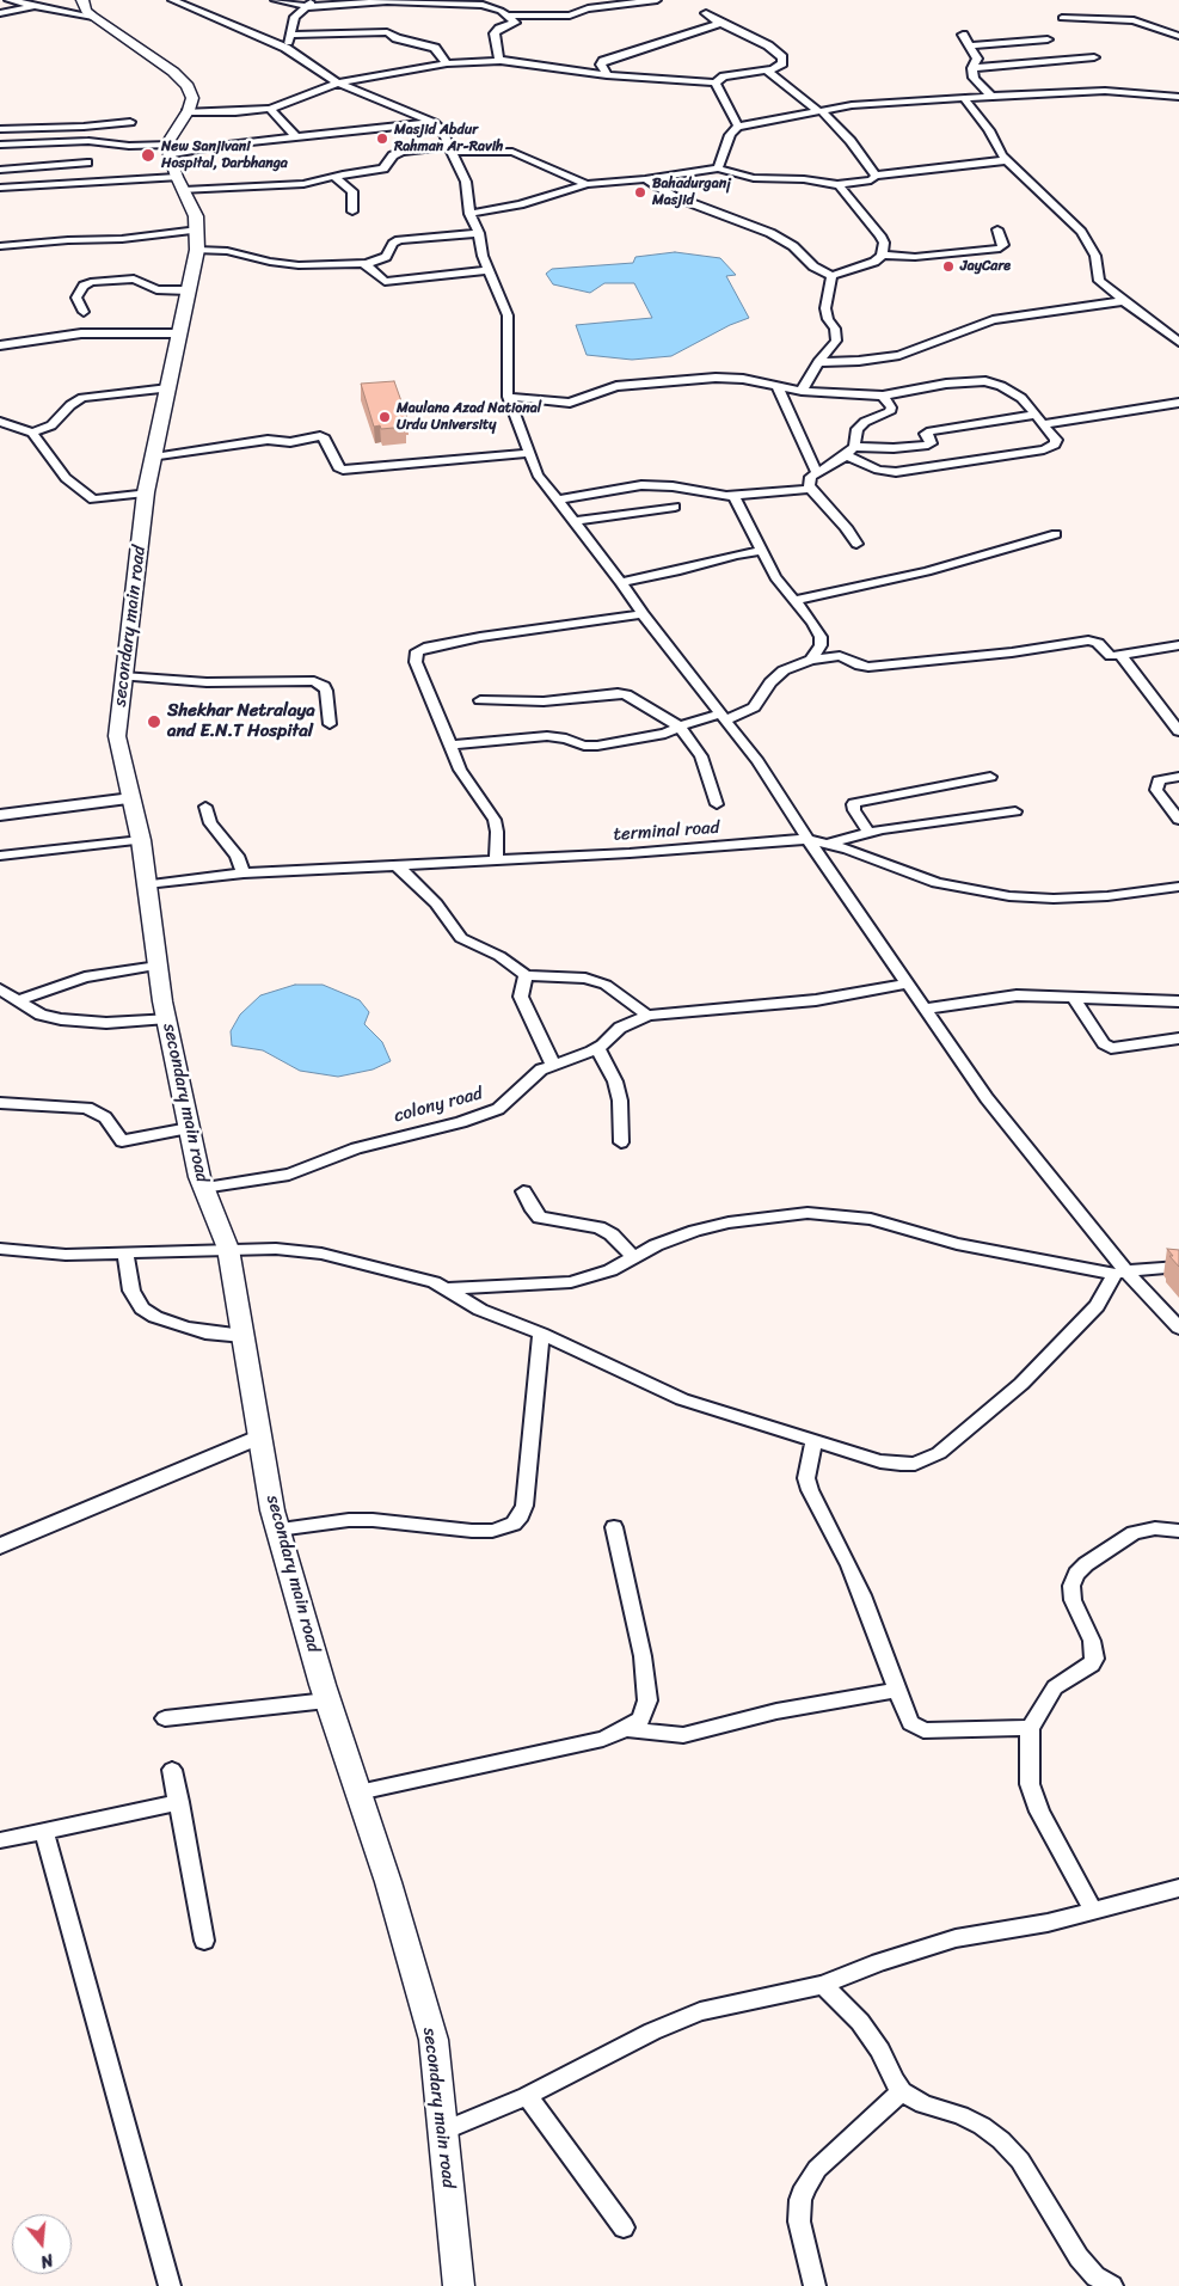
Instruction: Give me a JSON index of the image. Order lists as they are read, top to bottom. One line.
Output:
{"streets":{"main road":["secondary main road"],"street":["terminal road","colony road"]},"crossings":[["secondary main road","terminal road"],["secondary main road","colony road"]],"places":["Masjid Abdur Rahman Ar-Ravih","New Sanjivani Hospital, Darbhanga","Bahadurganj Masjid","JayCare","Maulana Azad National Urdu University","Shekhar Netralaya and E.N.T Hospital"],"north":"bottom"}
